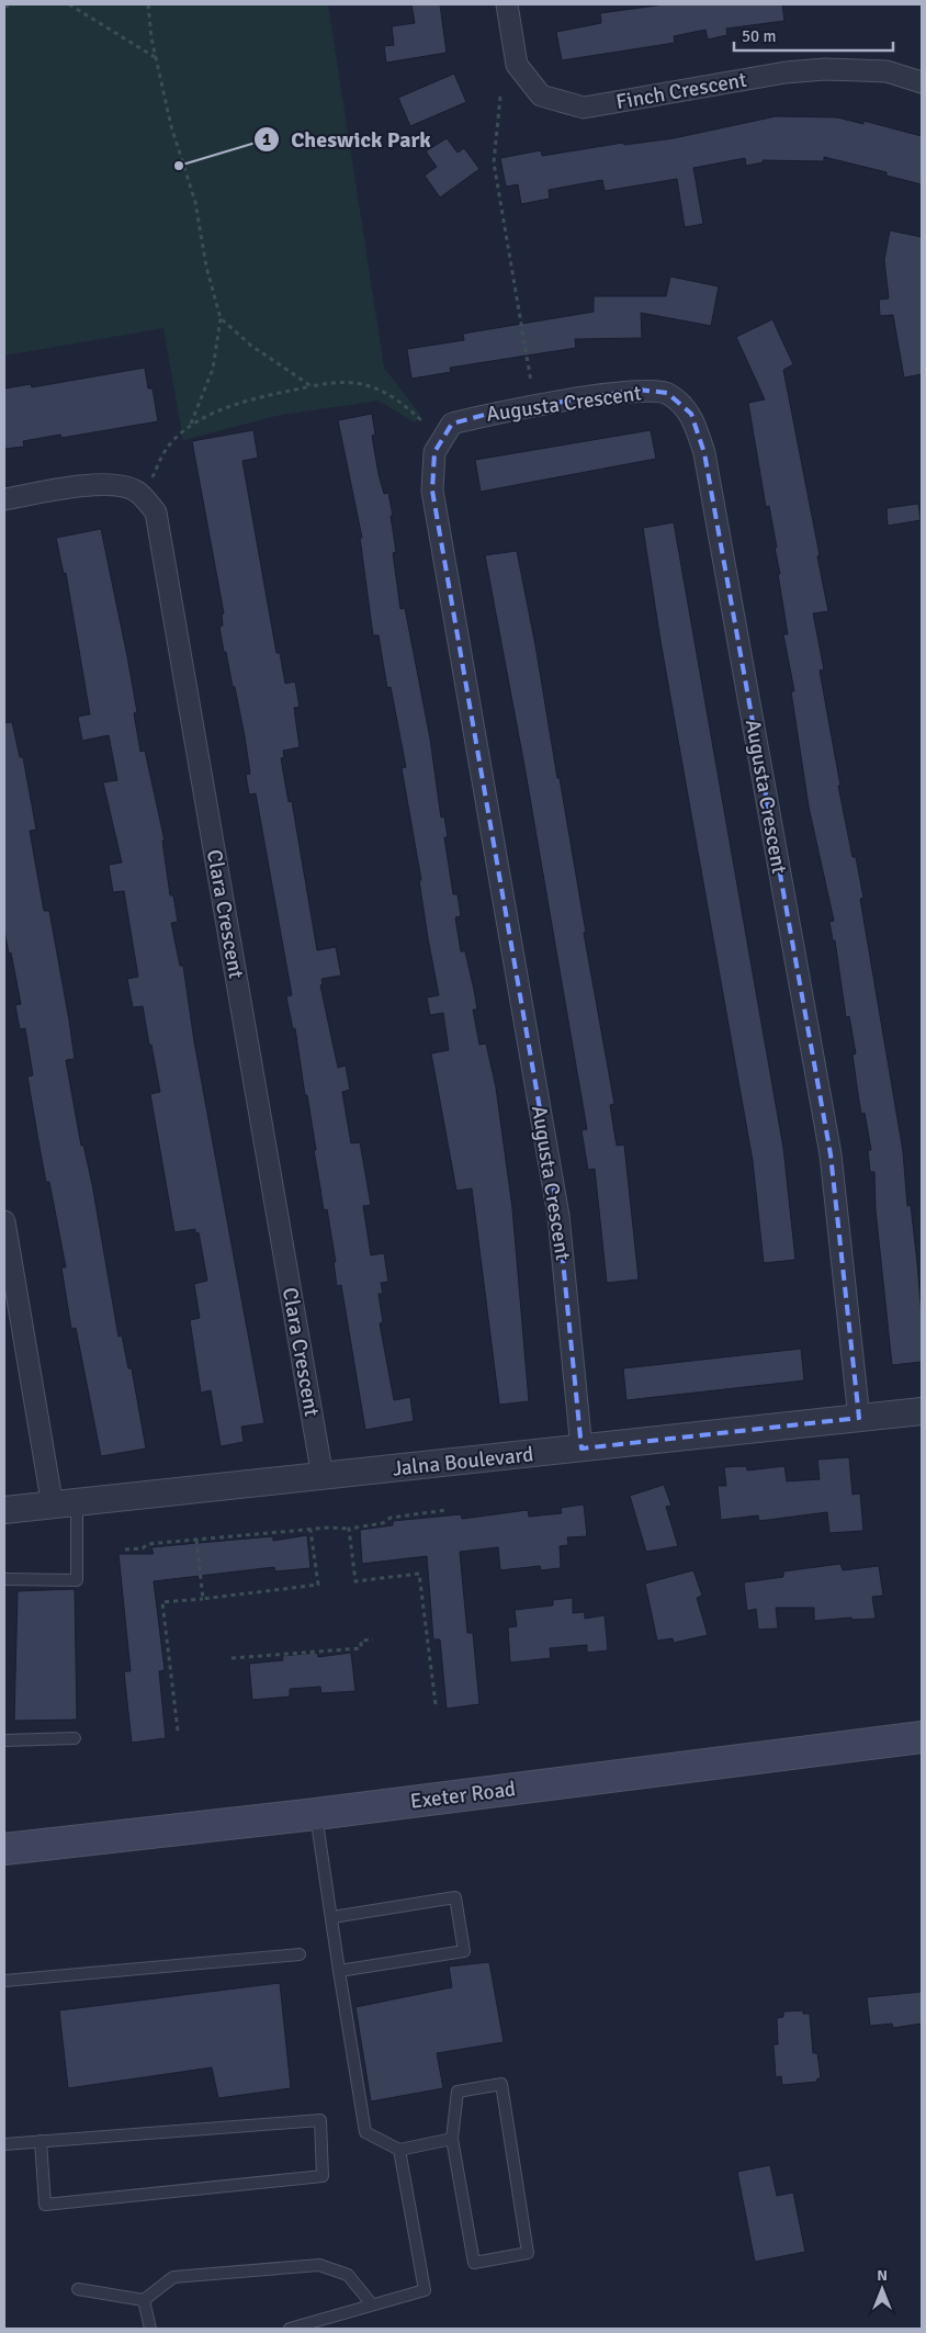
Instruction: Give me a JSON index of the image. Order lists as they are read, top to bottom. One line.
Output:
{"streets":{"main road":["Exeter Road"],"street":["Finch Crescent","Augusta Crescent","Clara Crescent","Jalna Boulevard"]},"crossings":[["Augusta Crescent","Jalna Boulevard"],["Clara Crescent","Jalna Boulevard"]],"places":["Cheswick Park"],"scale_bar":"50 m","north":"top"}
